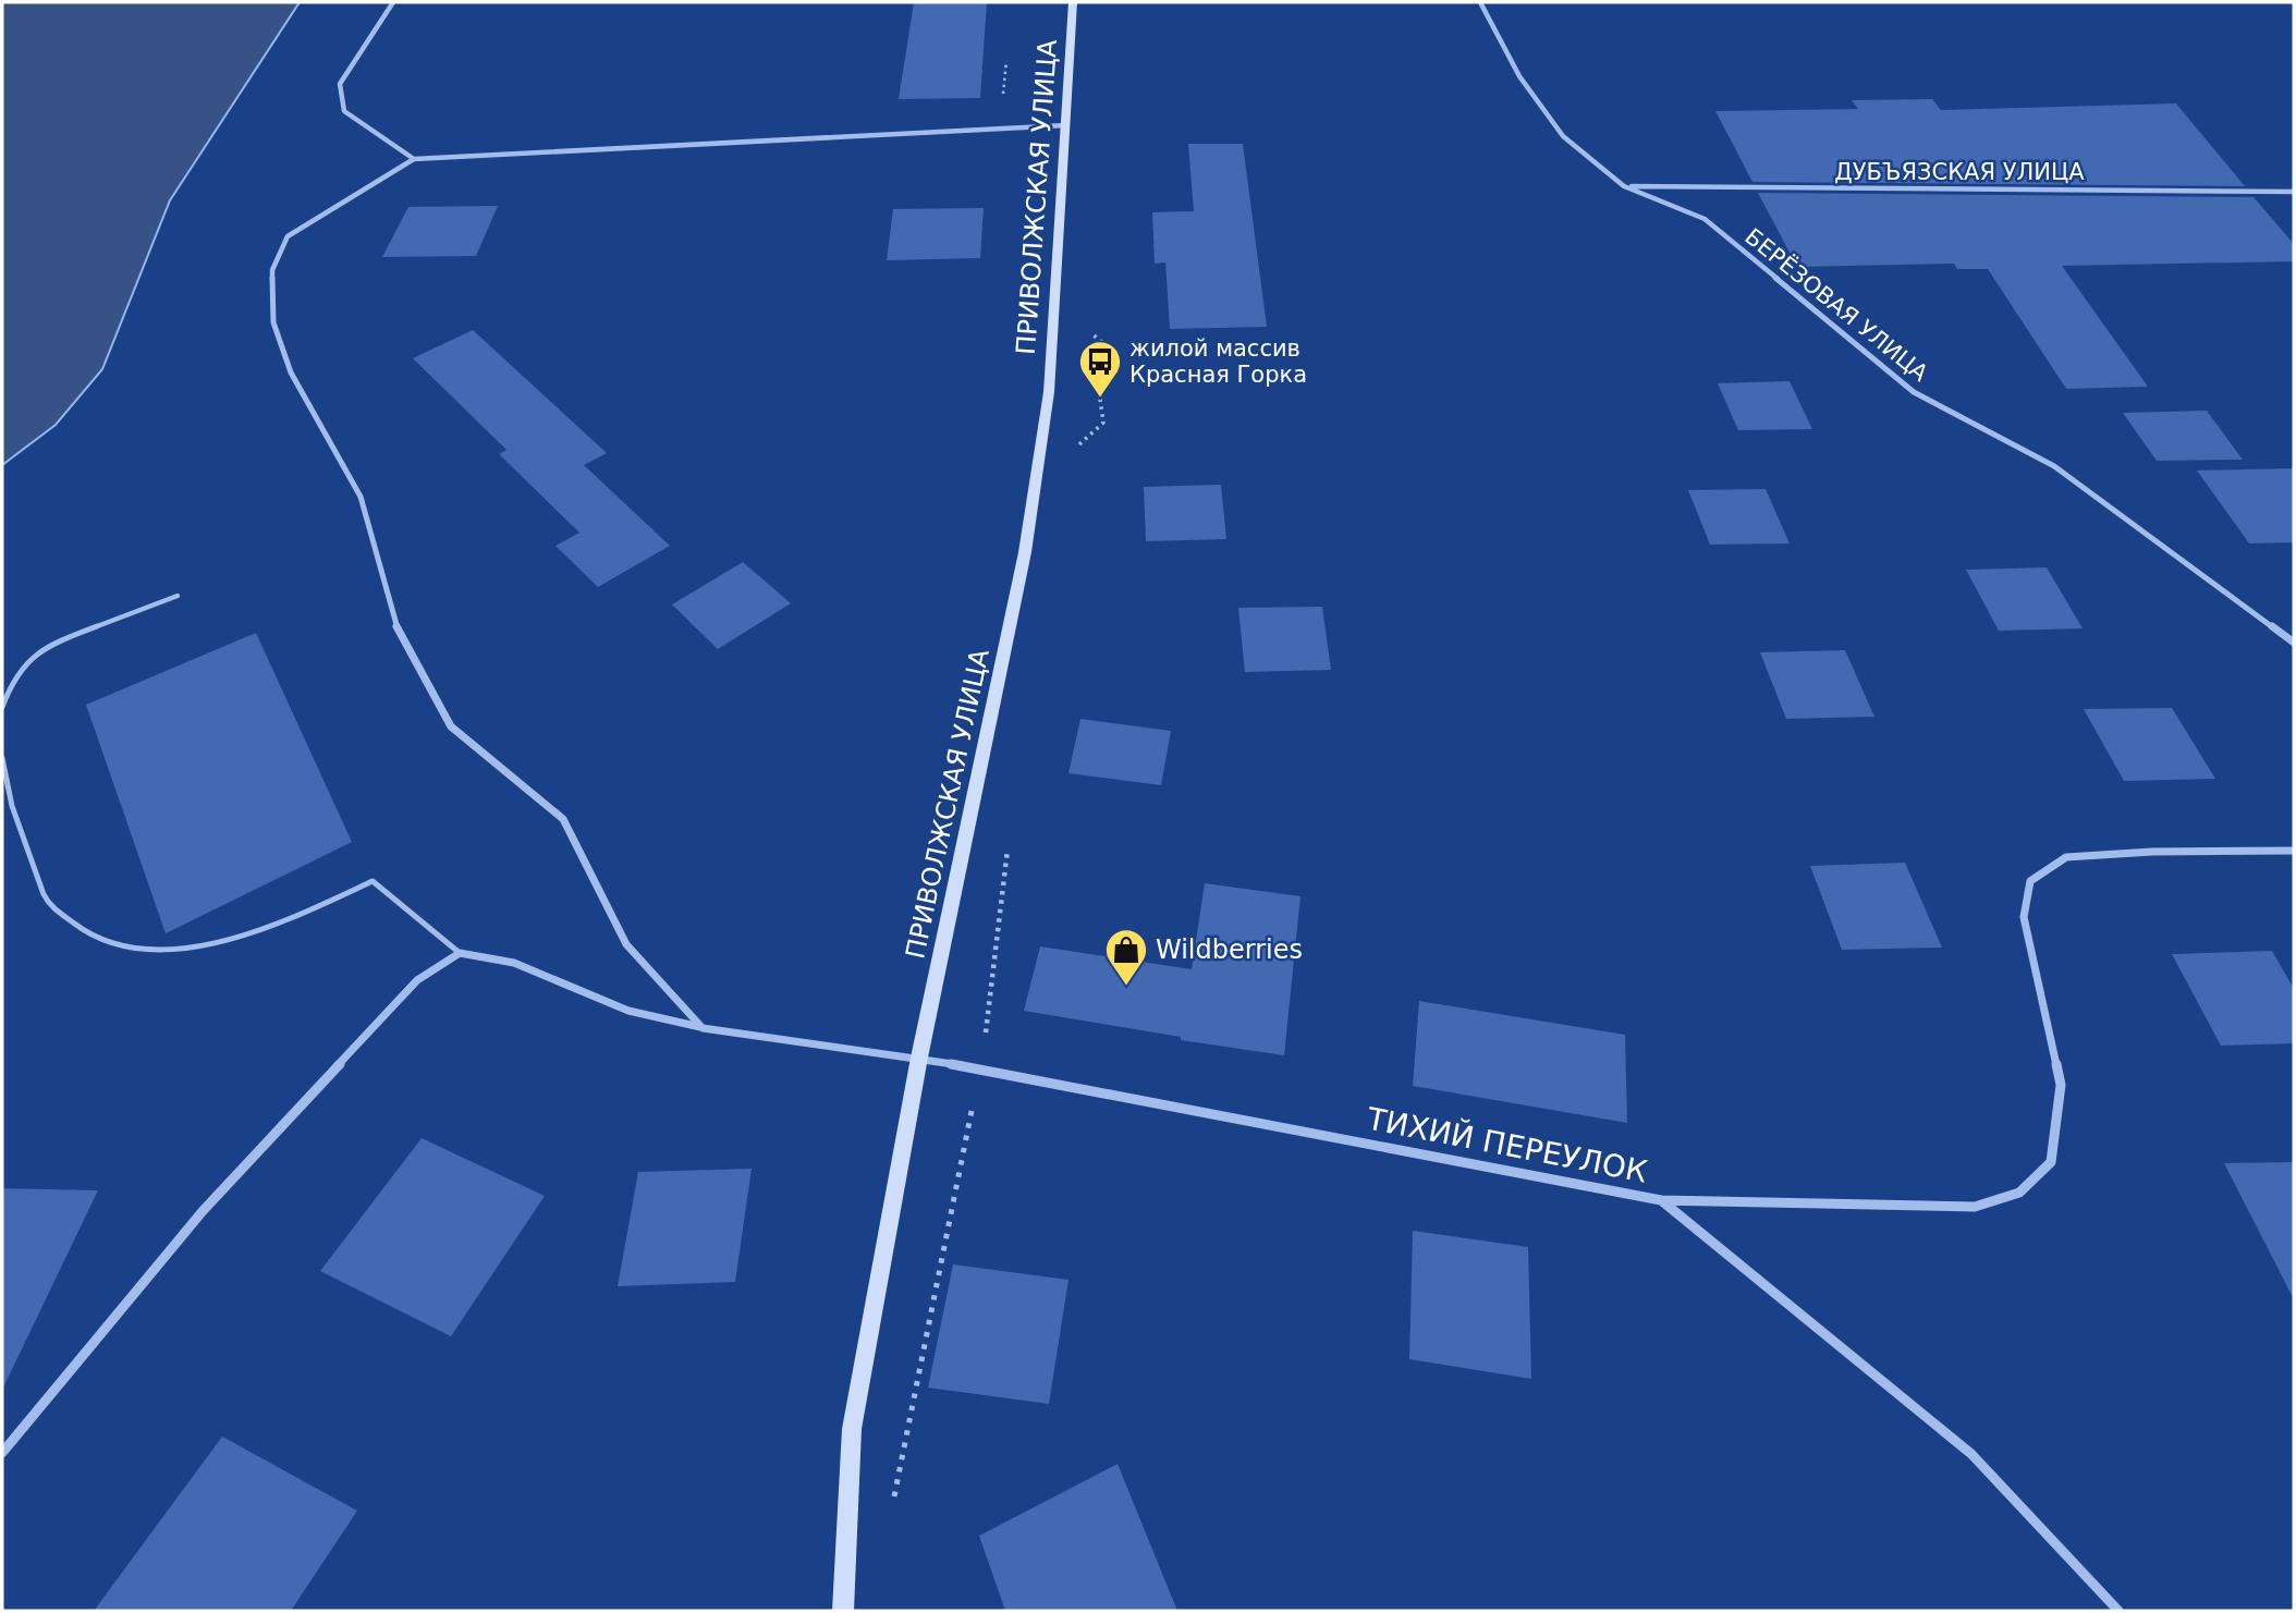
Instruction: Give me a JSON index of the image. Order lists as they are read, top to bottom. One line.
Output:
{"streets":{"main road":["ПРИВОЛЖСКАЯ УЛИЦА"],"street":["ДУБЪЯЗСКАЯ УЛИЦА","БЕРЁЗОВАЯ УЛИЦА","ТИХИЙ ПЕРЕУЛОК"]},"crossings":[["ДУБЪЯЗСКАЯ УЛИЦА","БЕРЁЗОВАЯ УЛИЦА"],["ПРИВОЛЖСКАЯ УЛИЦА","ТИХИЙ ПЕРЕУЛОК"]],"places":{"bus stop":["жилой массив Красная Горка"],"shop":["Wildberries"]}}
